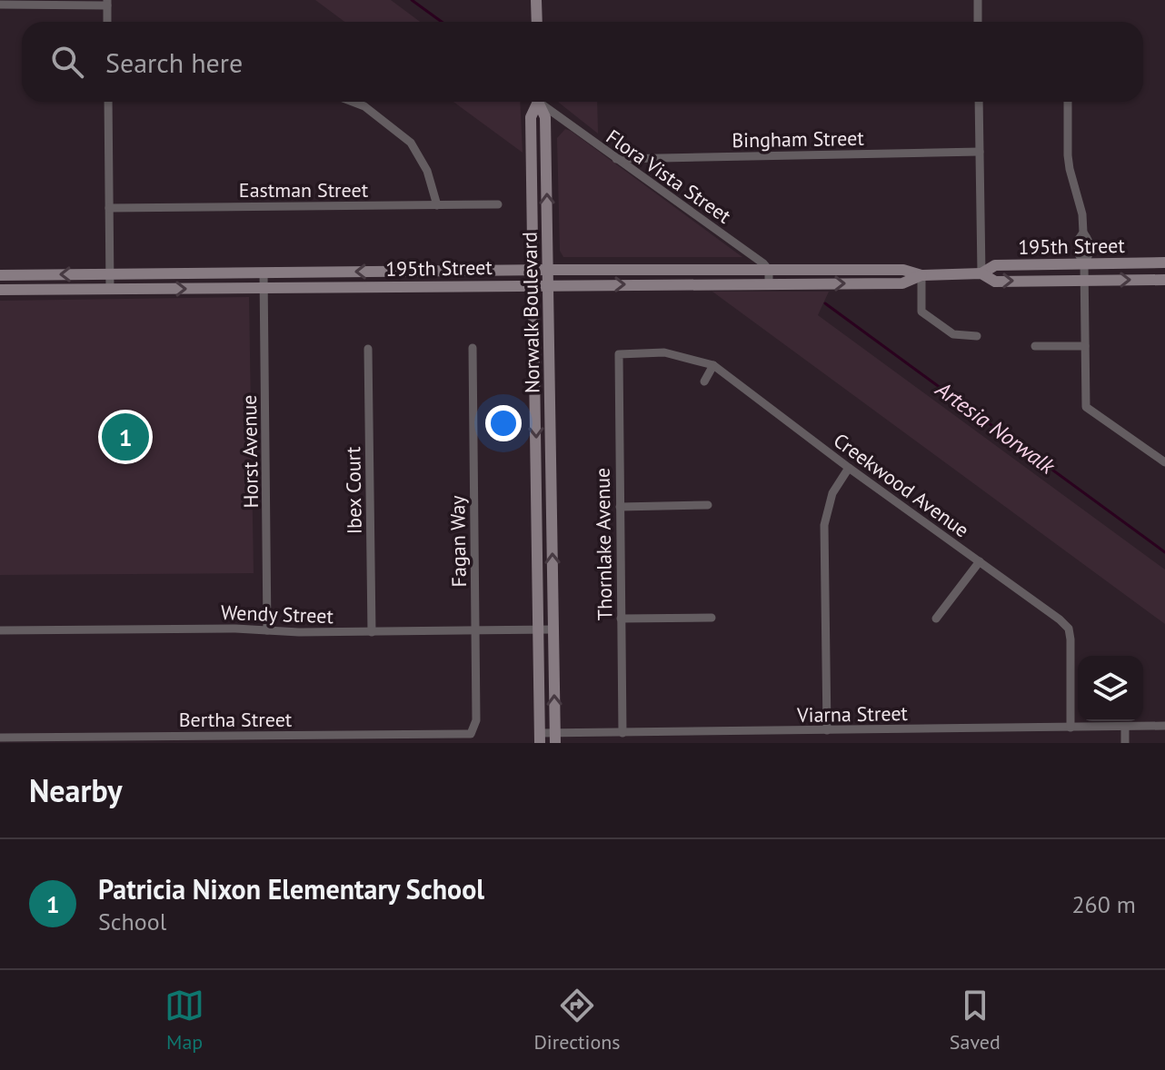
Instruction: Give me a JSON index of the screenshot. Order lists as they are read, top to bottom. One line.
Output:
{"streets":{"street":["Bingham Street","Flora Vista Street","Eastman Street","195th Street","Norwalk Boulevard","Horst Avenue","Creekwood Avenue","Ibex Court","Fagan Way","Thornlake Avenue","Wendy Street","Viarna Street","Bertha Street"]},"crossings":[["Bingham Street","Flora Vista Street"],["Flora Vista Street","195th Street"],["195th Street","Norwalk Boulevard"],["195th Street","Horst Avenue"],["Norwalk Boulevard","Wendy Street"],["Norwalk Boulevard","Viarna Street"],["Horst Avenue","Wendy Street"],["Creekwood Avenue","Thornlake Avenue"],["Creekwood Avenue","Viarna Street"],["Ibex Court","Wendy Street"],["Fagan Way","Wendy Street"],["Fagan Way","Bertha Street"],["Thornlake Avenue","Viarna Street"]],"water":["Artesia Norwalk"],"page":{"search":"Search here","pins":"1","heading":"Nearby","list":[{"mark":"1","name":"Patricia Nixon Elementary School","note":"School","value":"260 m"}],"nav":["Map","Directions","Saved"]}}
